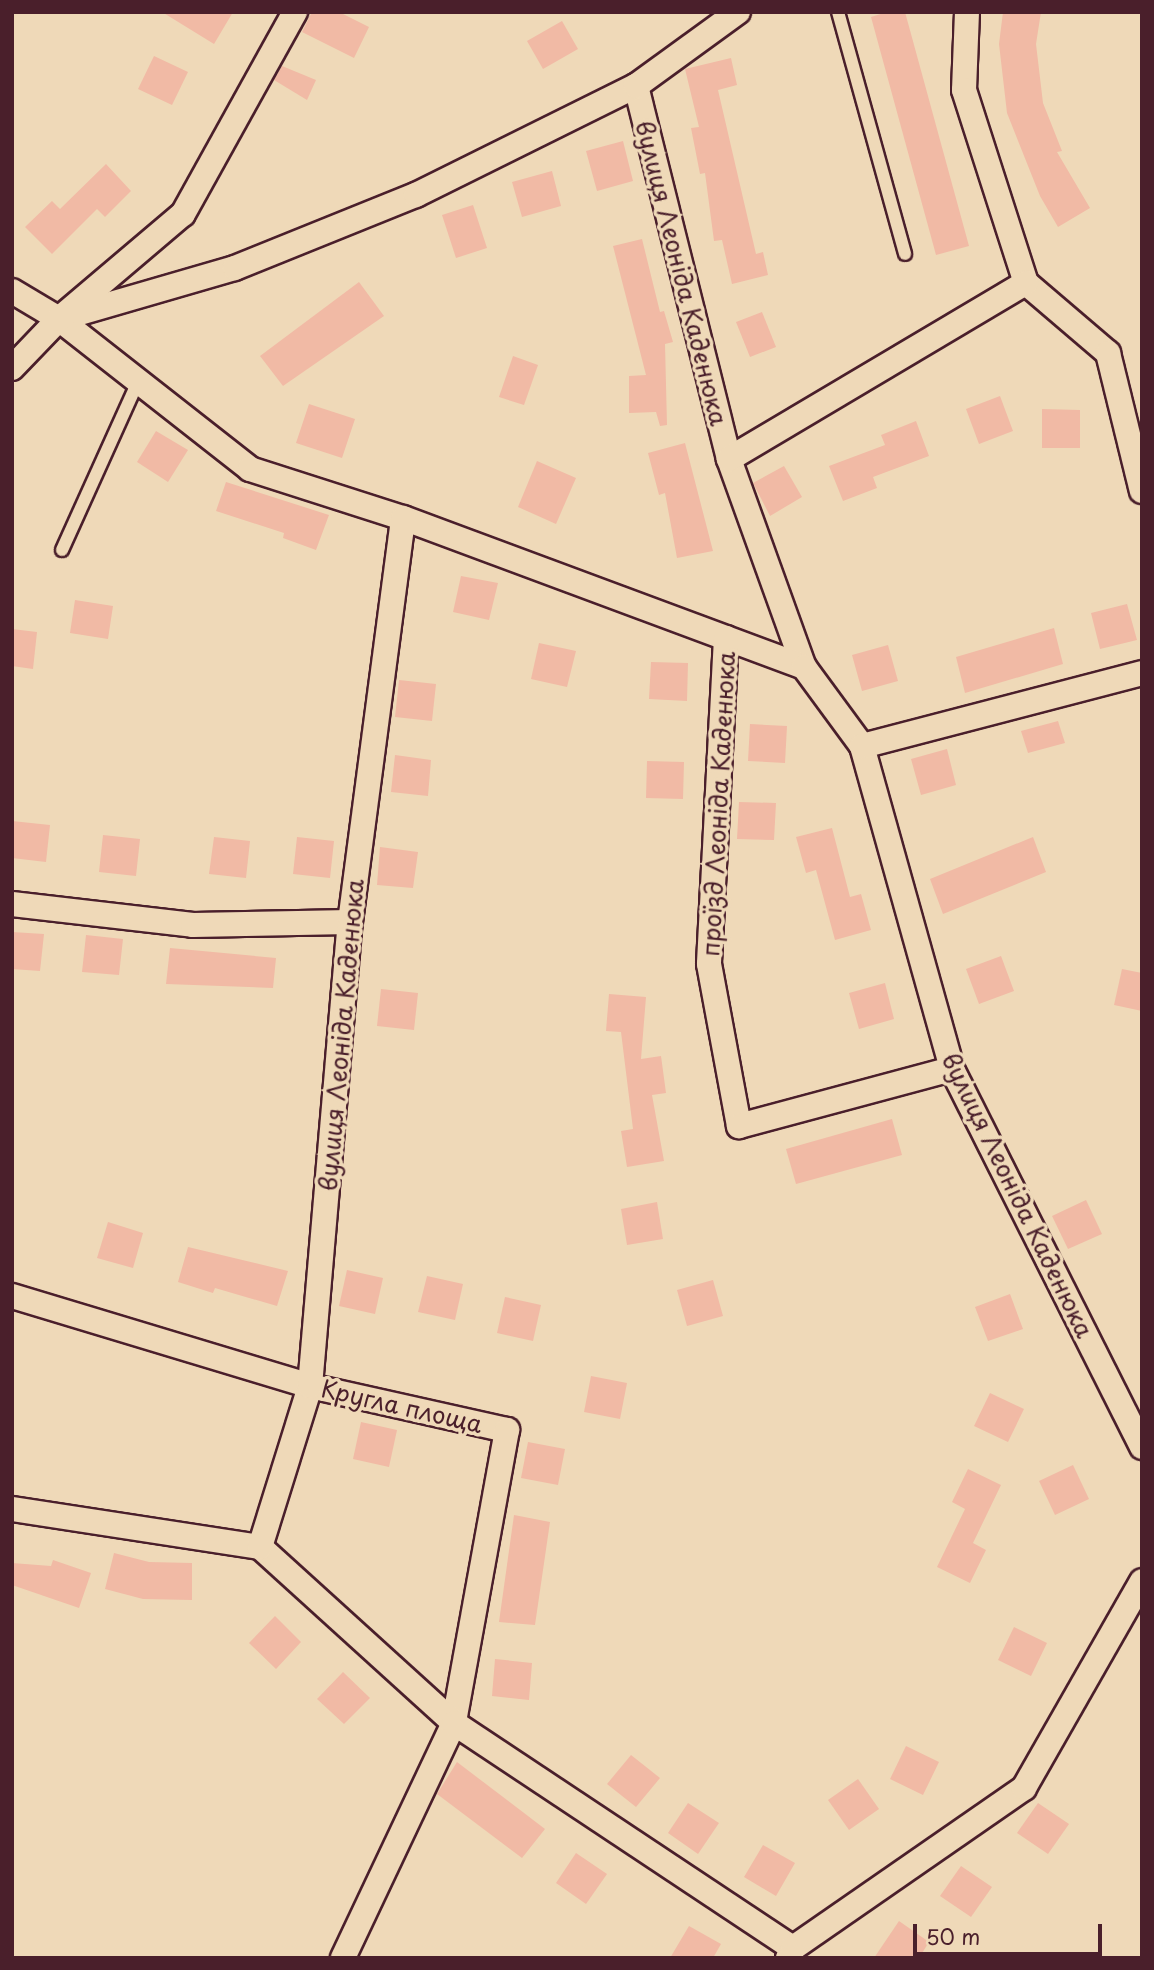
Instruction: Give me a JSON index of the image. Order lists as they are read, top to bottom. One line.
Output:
{"streets":{"street":["вулиця Леоніда Каденюка","проїзд Леоніда Каденюка","Кругла площа"]},"crossings":[["вулиця Леоніда Каденюка","проїзд Леоніда Каденюка"],["вулиця Леоніда Каденюка","Кругла площа"]],"scale_bar":"50 m"}
